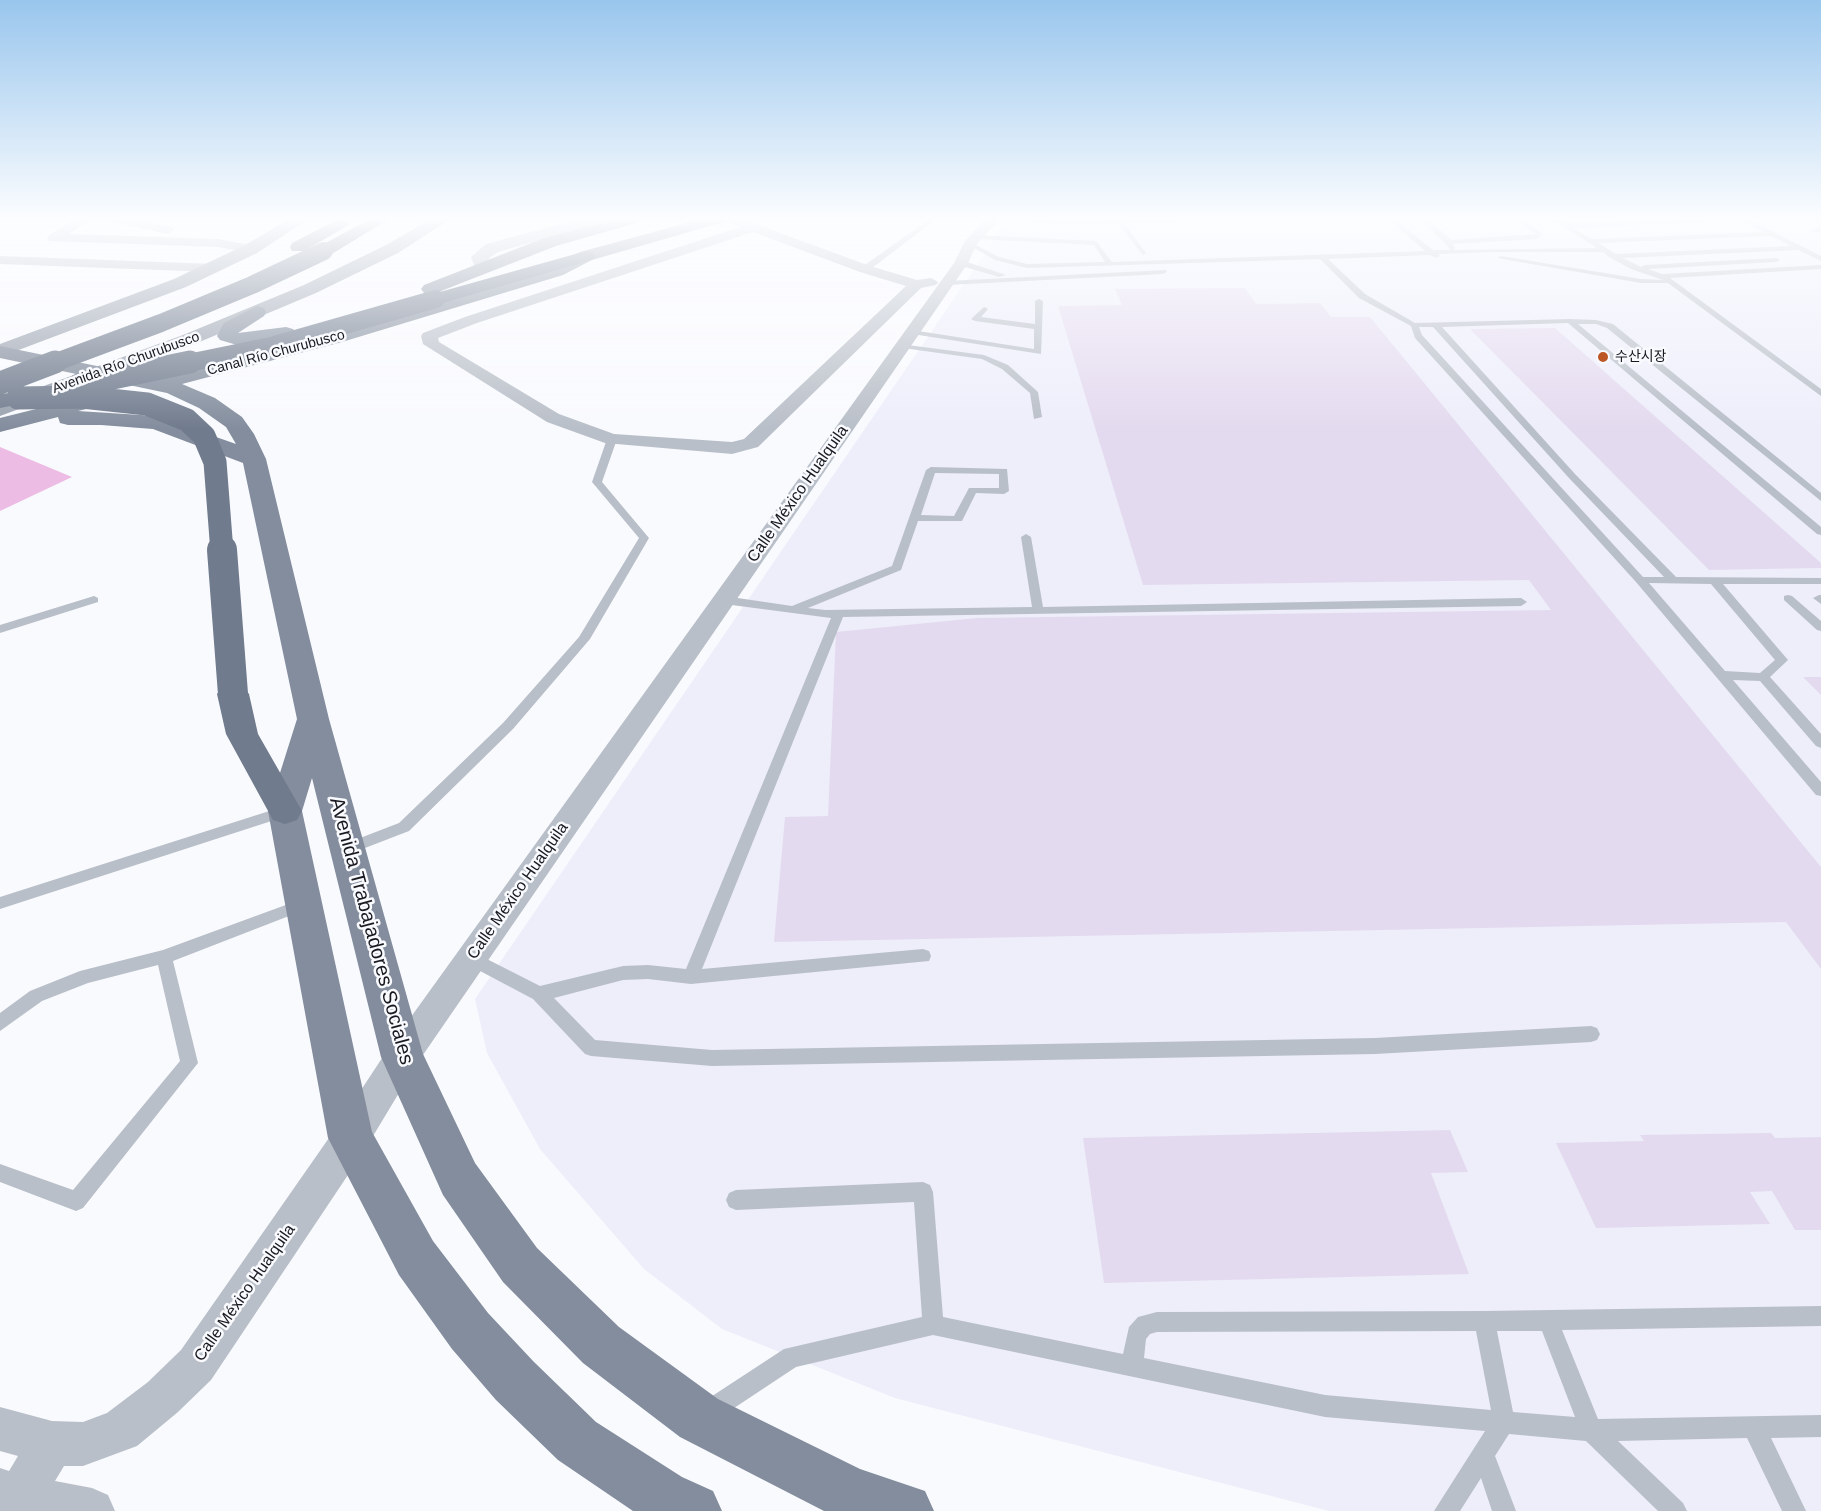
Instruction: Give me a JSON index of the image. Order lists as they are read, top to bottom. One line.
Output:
{"streets":{"main road":["Canal Río Churubusco","Avenida Río Churubusco","Avenida Trabajadores Sociales"],"street":["Calle México Hualquila"]},"crossings":[["Canal Río Churubusco","Avenida Río Churubusco"],["Canal Río Churubusco","Avenida Trabajadores Sociales"],["Avenida Río Churubusco","Avenida Trabajadores Sociales"],["Calle México Hualquila","Avenida Trabajadores Sociales"]],"places":["수산시장"]}
